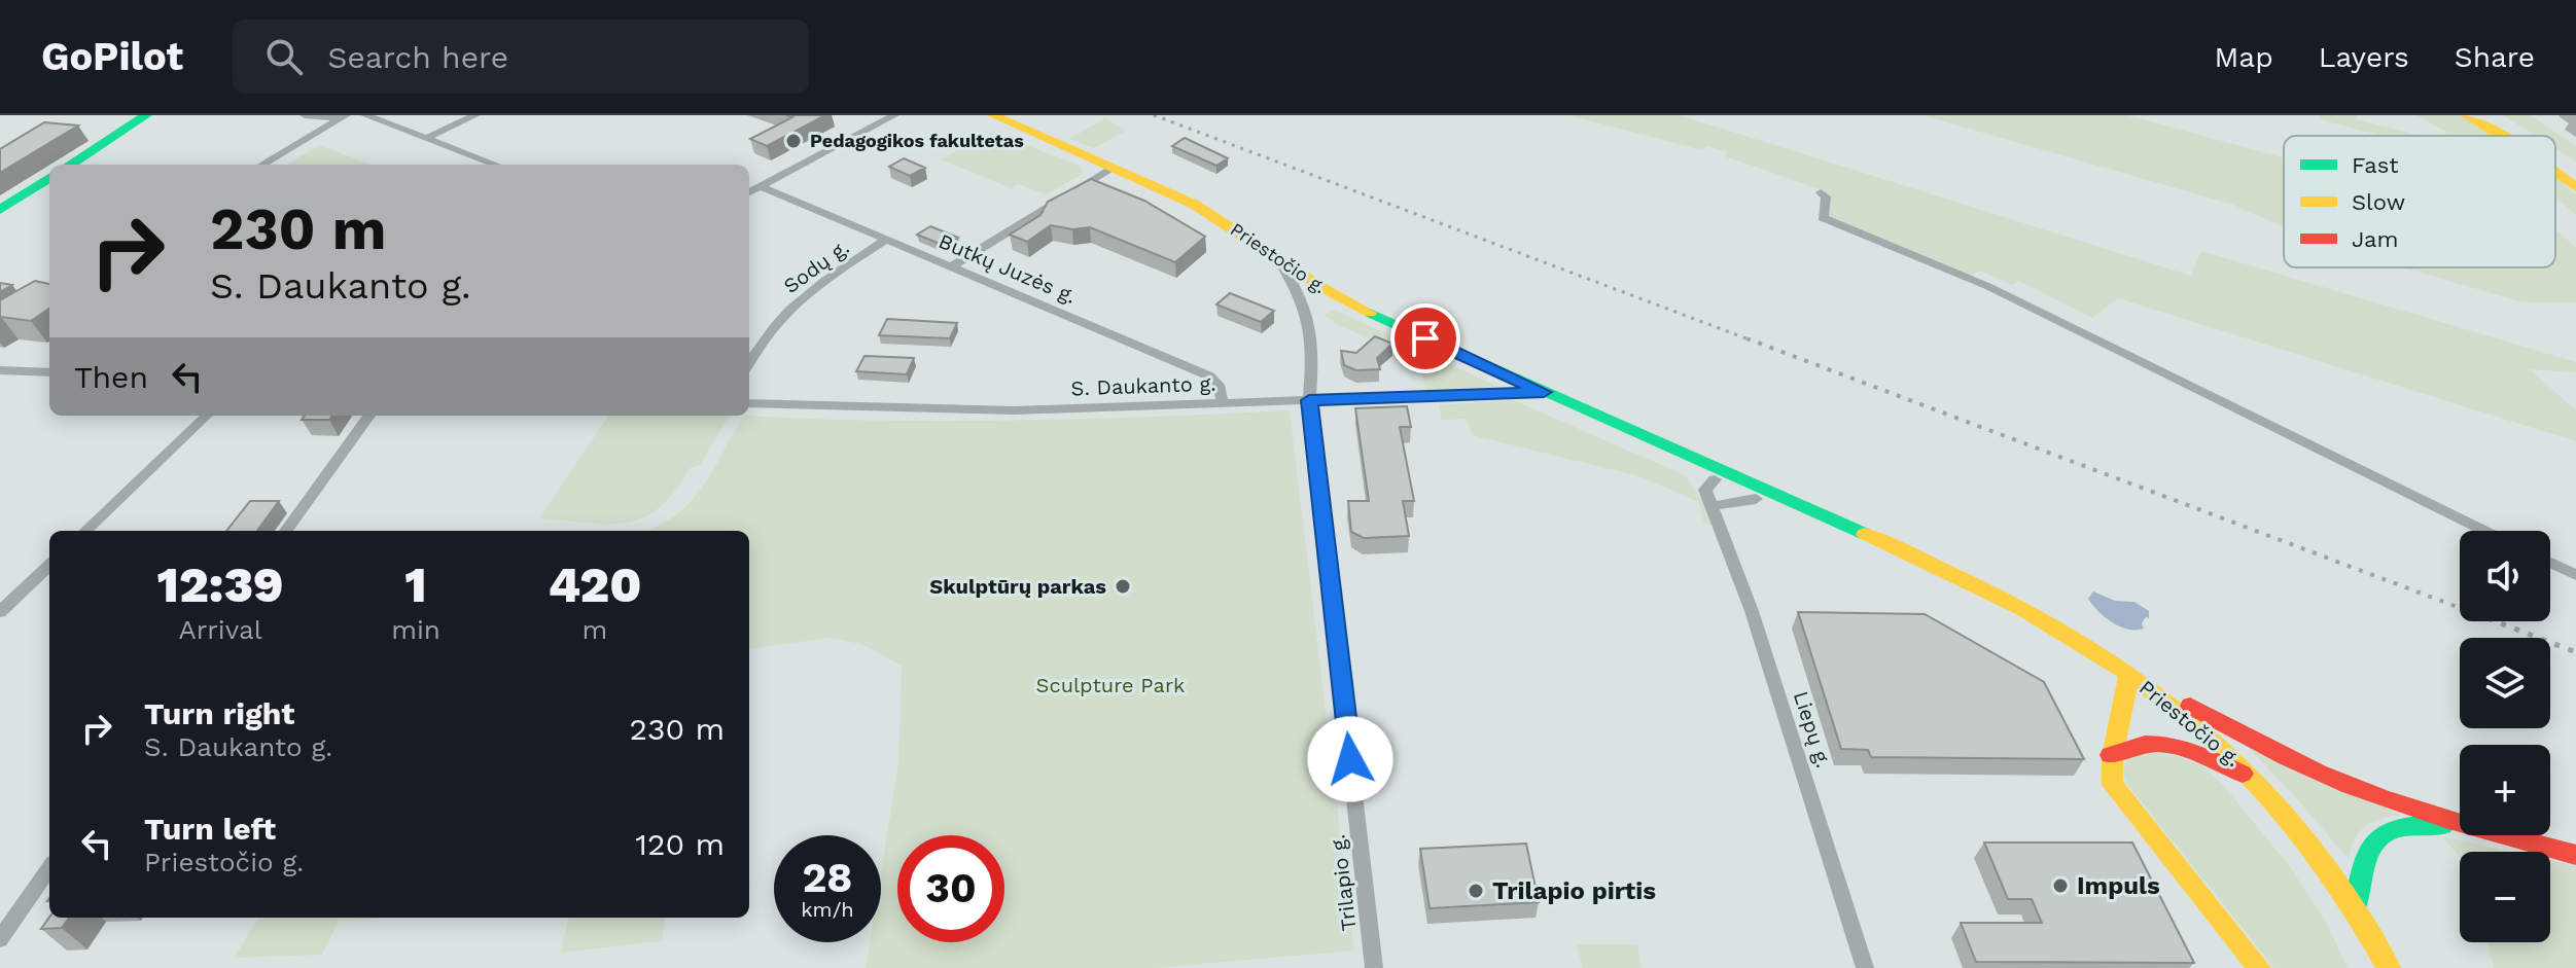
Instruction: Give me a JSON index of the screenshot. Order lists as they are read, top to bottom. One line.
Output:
{"streets":{"main road":["Priestočio g."],"street":["Sodų g.","Butkų Juzės g.","S. Daukanto g.","Liepų g.","Trilapio g."]},"crossings":[["Priestočio g.","S. Daukanto g."],["Priestočio g.","Liepų g."],["Priestočio g.","Trilapio g."],["Sodų g.","Butkų Juzės g."],["Butkų Juzės g.","S. Daukanto g."],["S. Daukanto g.","Trilapio g."]],"parks":["Sculpture Park"],"places":["Pedagogikos fakultetas","Skulptūrų parkas","Impuls","Trilapio pirtis"],"legend":["Fast","Slow","Jam"],"page":{"header":"GoPilot","search":"Search here","nav":["Map","Layers","Share"],"turn":["230 m","S. Daukanto g."],"then":"Then","map_buttons":["+","−"],"eta":["12:39","Arrival","1","min","420","m"],"list":[{"name":"Turn right","note":"S. Daukanto g.","value":"230 m"},{"name":"Turn left","note":"Priestočio g.","value":"120 m"}],"speed":"28 km/h","limit":"30"}}
